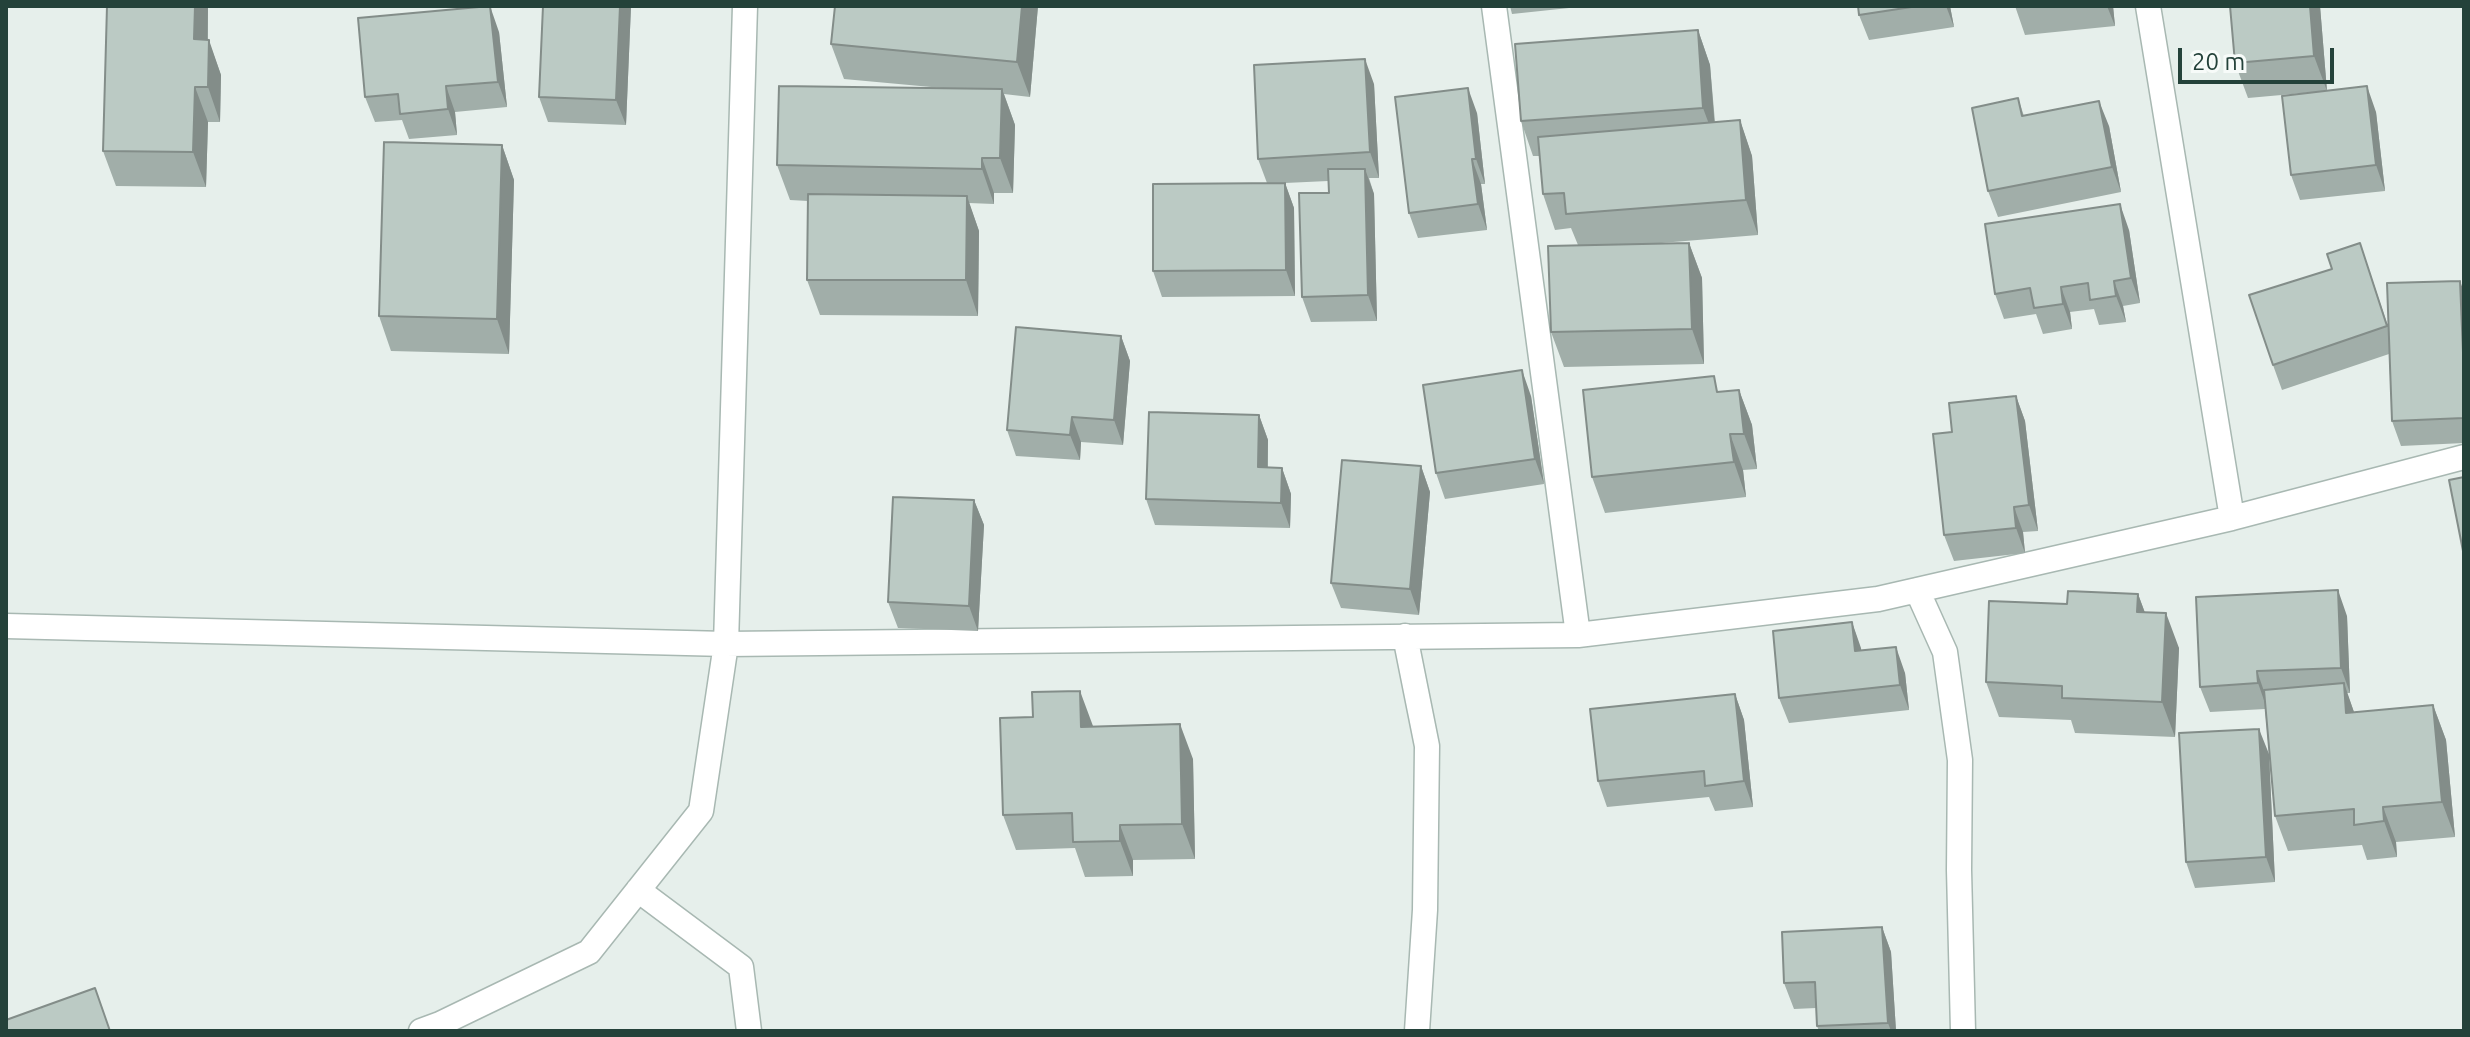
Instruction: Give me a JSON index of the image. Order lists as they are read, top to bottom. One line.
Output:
{"scale_bar":"20 m"}
